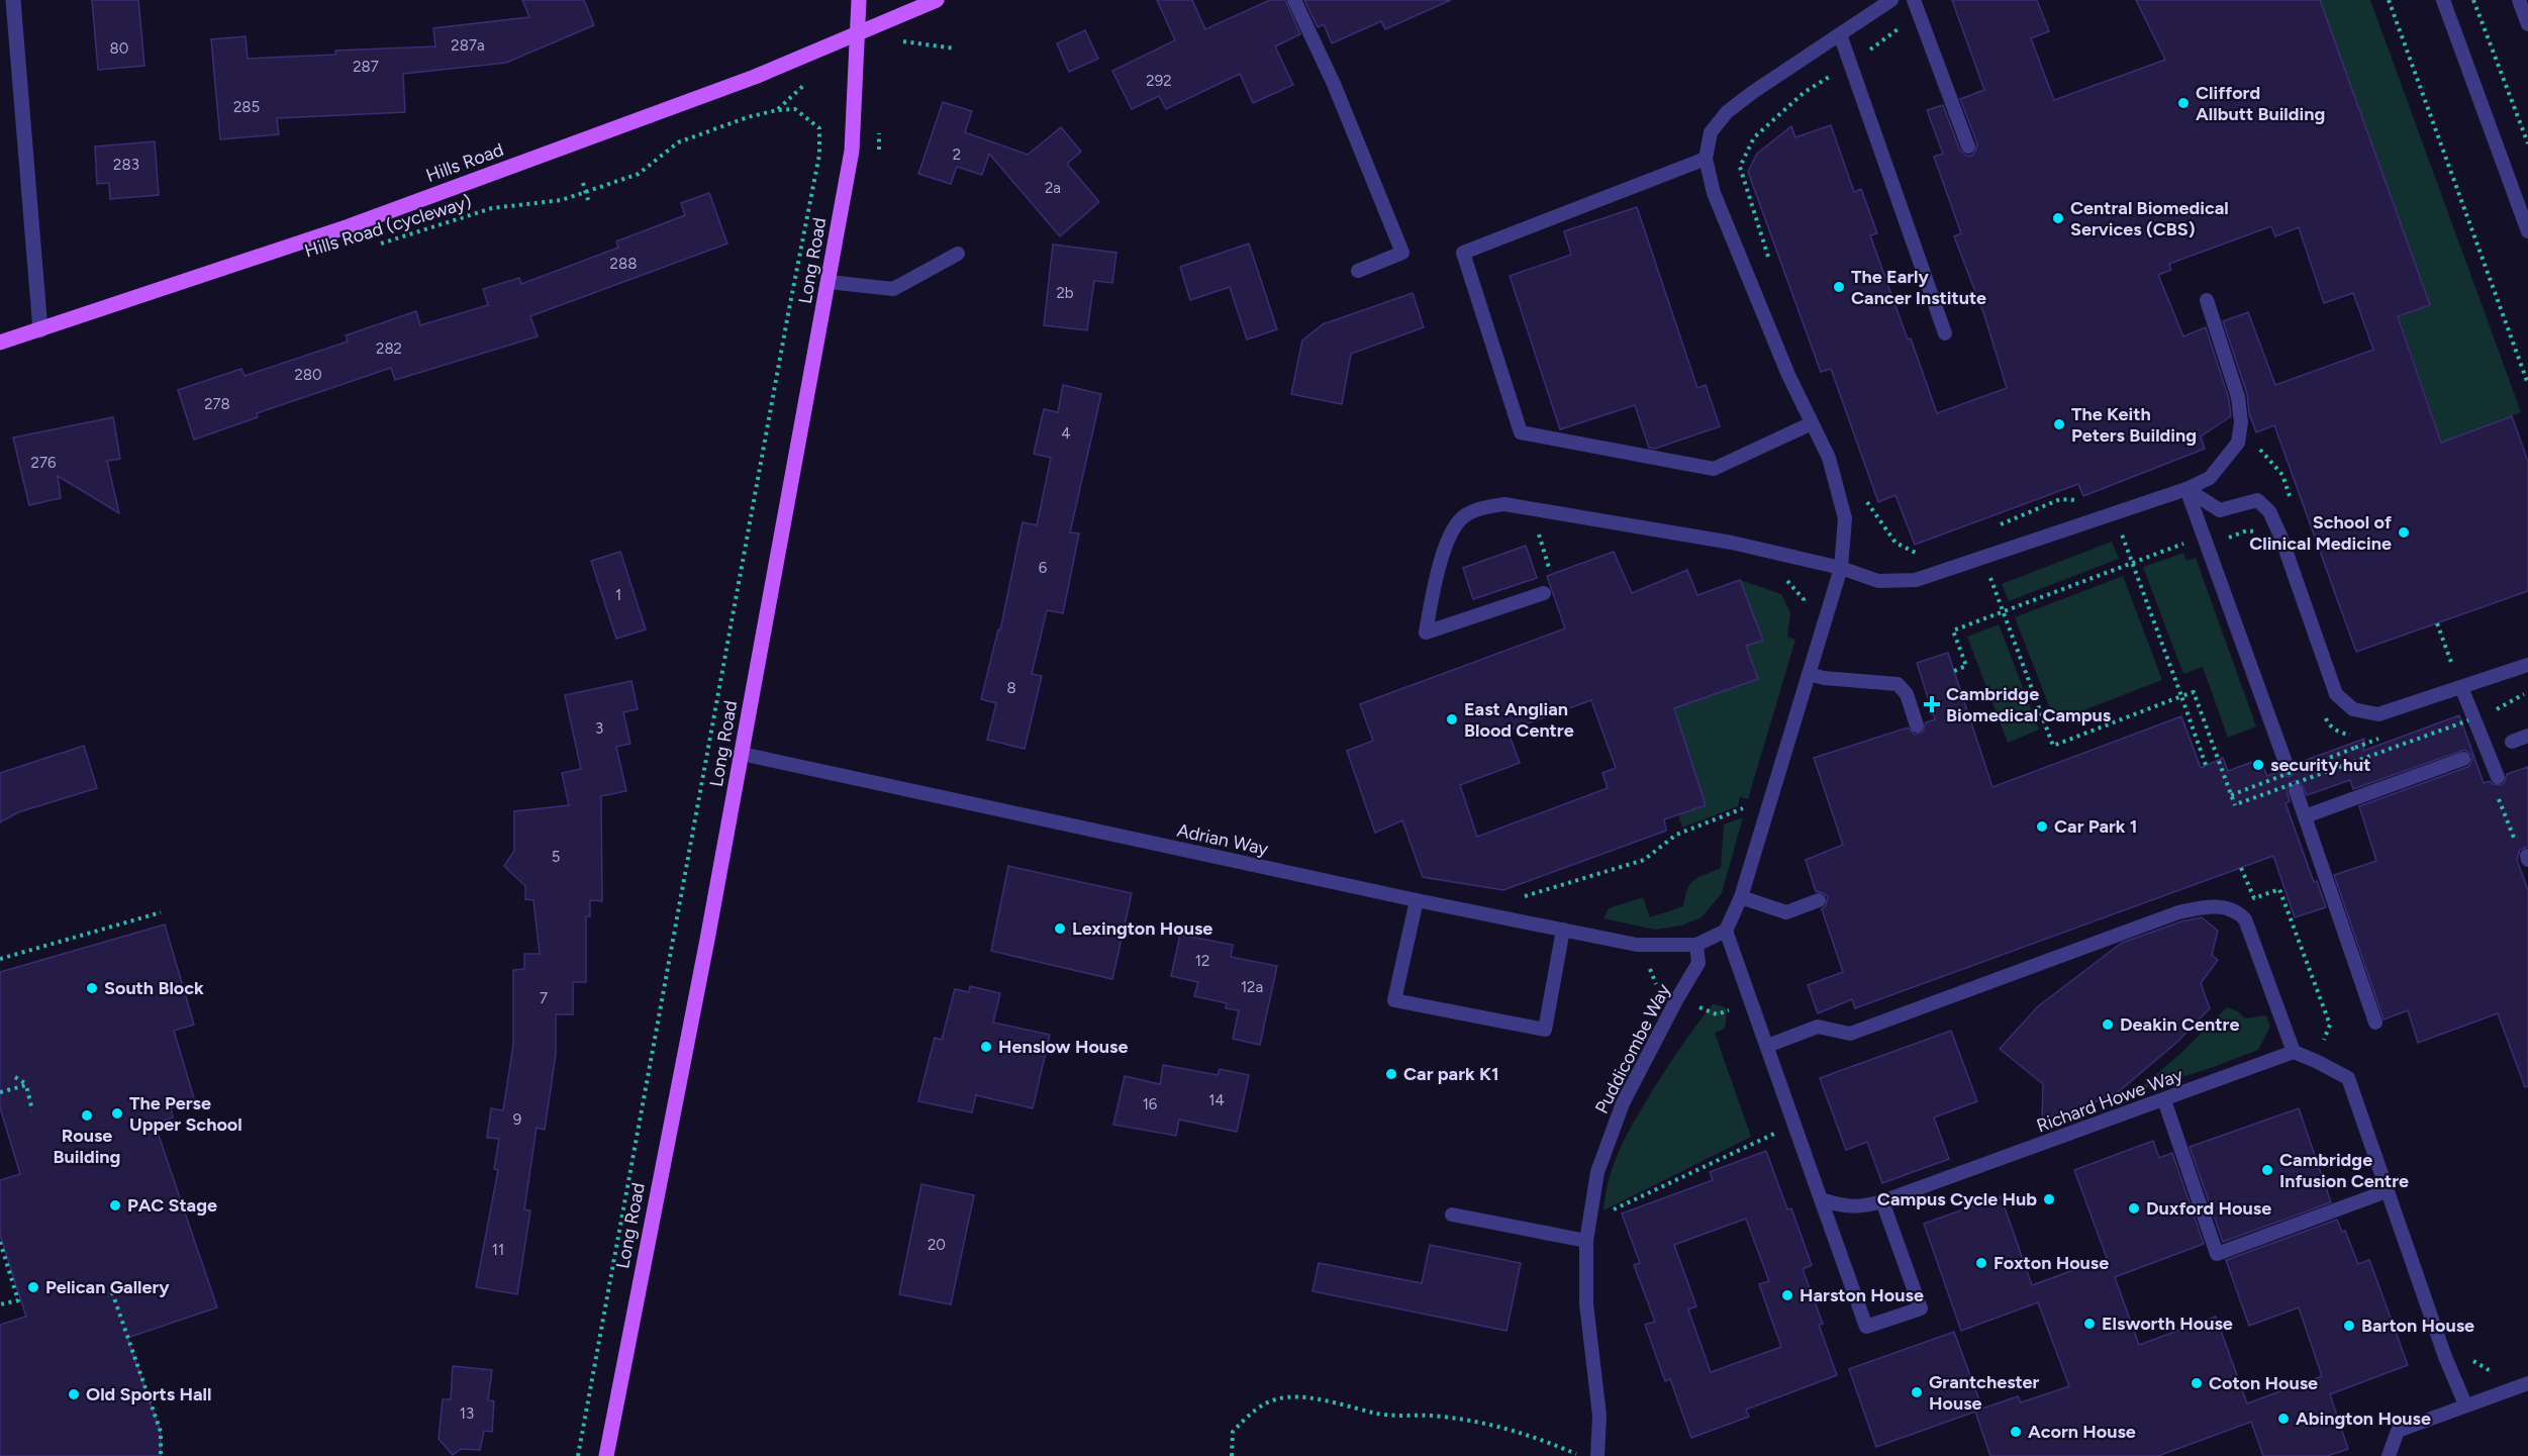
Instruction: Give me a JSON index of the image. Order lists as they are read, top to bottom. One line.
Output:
{"streets":{"main road":["Hills Road","Long Road"],"lane":["Adrian Way","Puddicombe Way","Richard Howe Way"],"path":["Hills Road (cycleway)"]},"crossings":[["Hills Road","Long Road"],["Hills Road (cycleway)","Long Road"],["Long Road","Adrian Way"],["Adrian Way","Puddicombe Way"]],"places":{"other":["Clifford Allbutt Building","Central Biomedical Services (CBS)","The Early Cancer Institute","The Keith Peters Building","School of Clinical Medicine","East Anglian Blood Centre","security hut","Car Park 1","Lexington House","South Block","Deakin Centre","Henslow House","Car park K1","The Perse Upper School","Rouse Building","Cambridge Infusion Centre","Campus Cycle Hub","PAC Stage","Duxford House","Foxton House","Pelican Gallery","Harston House","Elsworth House","Barton House","Coton House","Grantchester House","Old Sports Hall","Abington House","Acorn House"],"health":["Cambridge Biomedical Campus"]},"house_numbers":["287a","80","287","292","285","2","283","2a","288","2b","282","280","278","4","276","6","1","8","3","5","12","12a","7","14","16","9","20","11","13"]}
